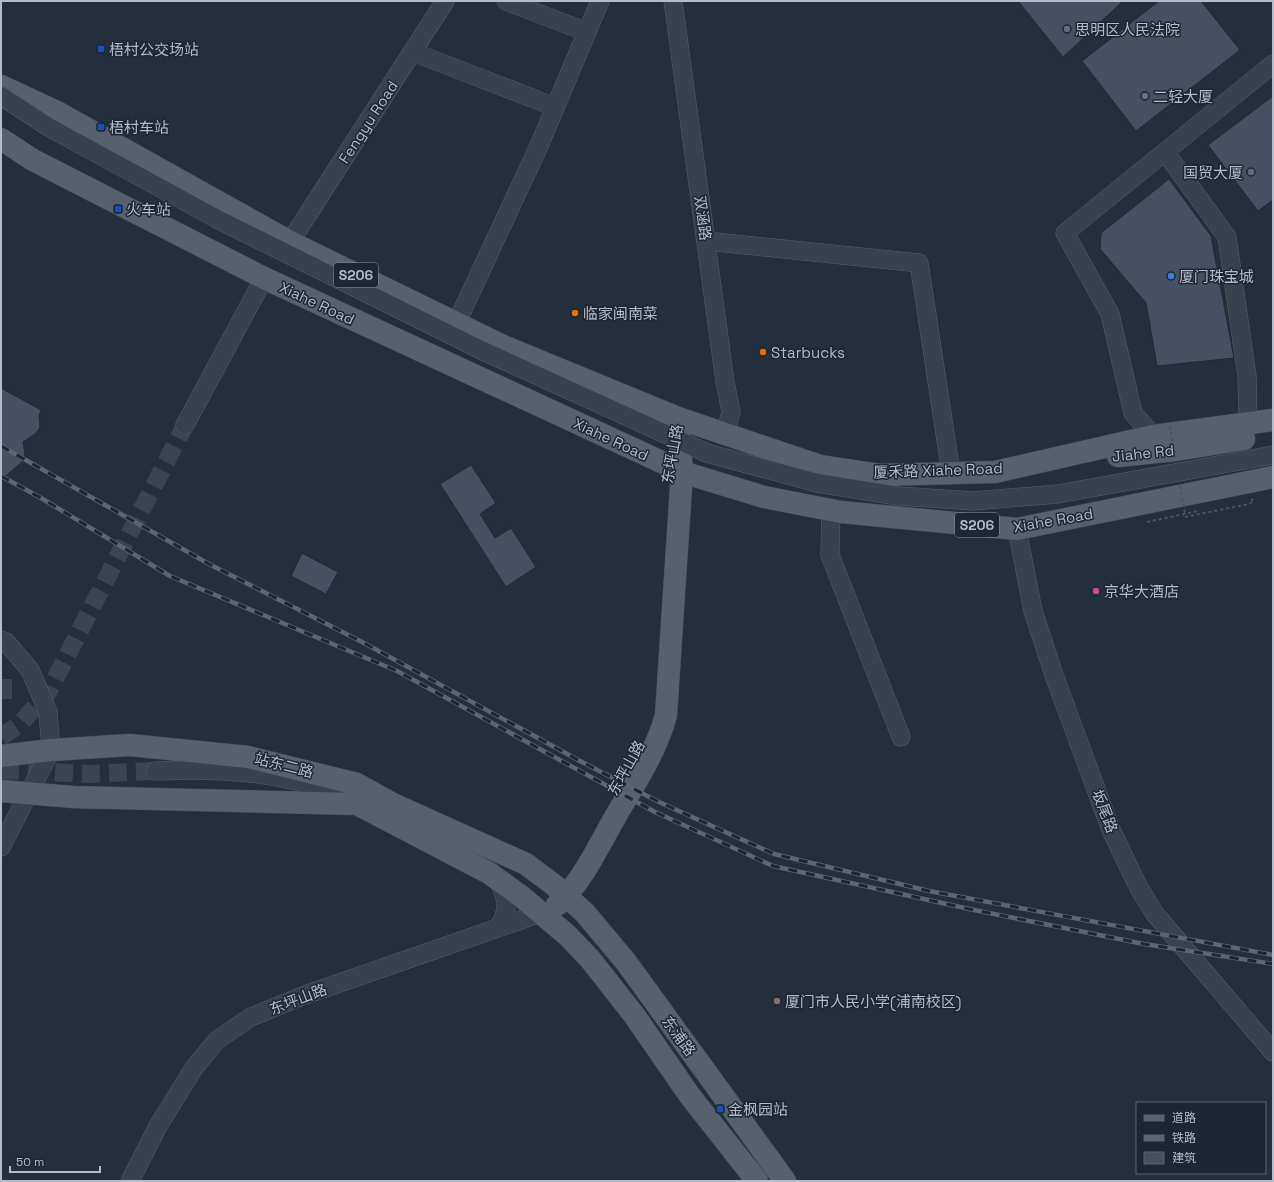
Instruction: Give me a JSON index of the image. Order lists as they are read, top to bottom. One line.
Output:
{"streets":{"main road":["S206","Xiahe Road","Jiahe Rd","东坪山路","厦禾路 Xiahe Road","站东二路","东浦路"],"street":["Fengyu Road","双涵路","坂尾路"]},"crossings":[["Fengyu Road","S206"],["双涵路","S206"],["双涵路","厦禾路 Xiahe Road"],["S206","Jiahe Rd"],["S206","东坪山路"],["S206","厦禾路 Xiahe Road"],["Xiahe Road","东坪山路"],["Xiahe Road","坂尾路"],["Jiahe Rd","厦禾路 Xiahe Road"],["东坪山路","站东二路"],["东坪山路","东浦路"],["站东二路","东浦路"]],"places":{"other":["思明区人民法院","二轻大厦","国贸大厦","厦门珠宝城","临家闽南菜","Starbucks","京华大酒店","厦门市人民小学(浦南校区)"],"transit":["梧村公交场站","梧村车站","火车站","金枫园站"]},"legend":["道路","铁路","建筑"],"scale_bar":"50 m"}
